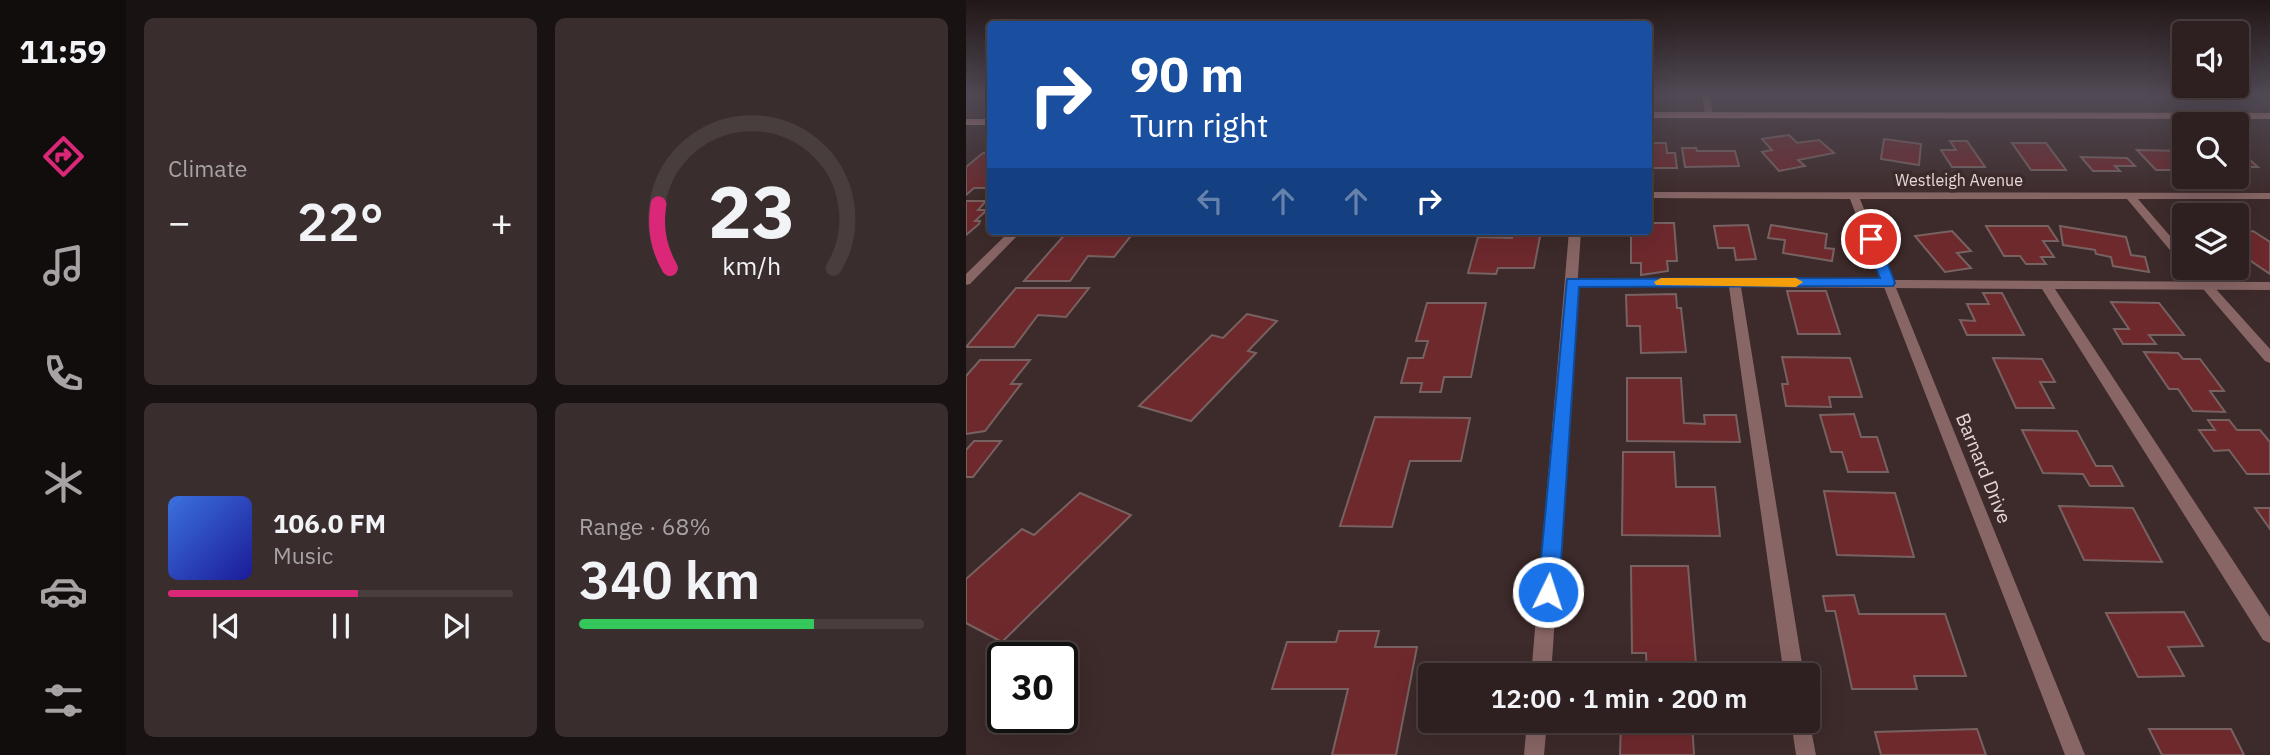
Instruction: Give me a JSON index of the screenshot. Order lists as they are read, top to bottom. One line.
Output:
{"streets":{"street":["Westleigh Avenue","Barnard Drive"]},"crossings":[["Westleigh Avenue","Barnard Drive"]],"page":{"tabs":"11:59","tile":["Climate",["Range · 68%","340 km"]],"turn":["90 m","Turn right"],"heat":["−","22°","+"],"song":["106.0 FM","Music"],"limit":"30","trip":"12:00 · 1 min · 200 m","gauge":["23","km/h"]}}
